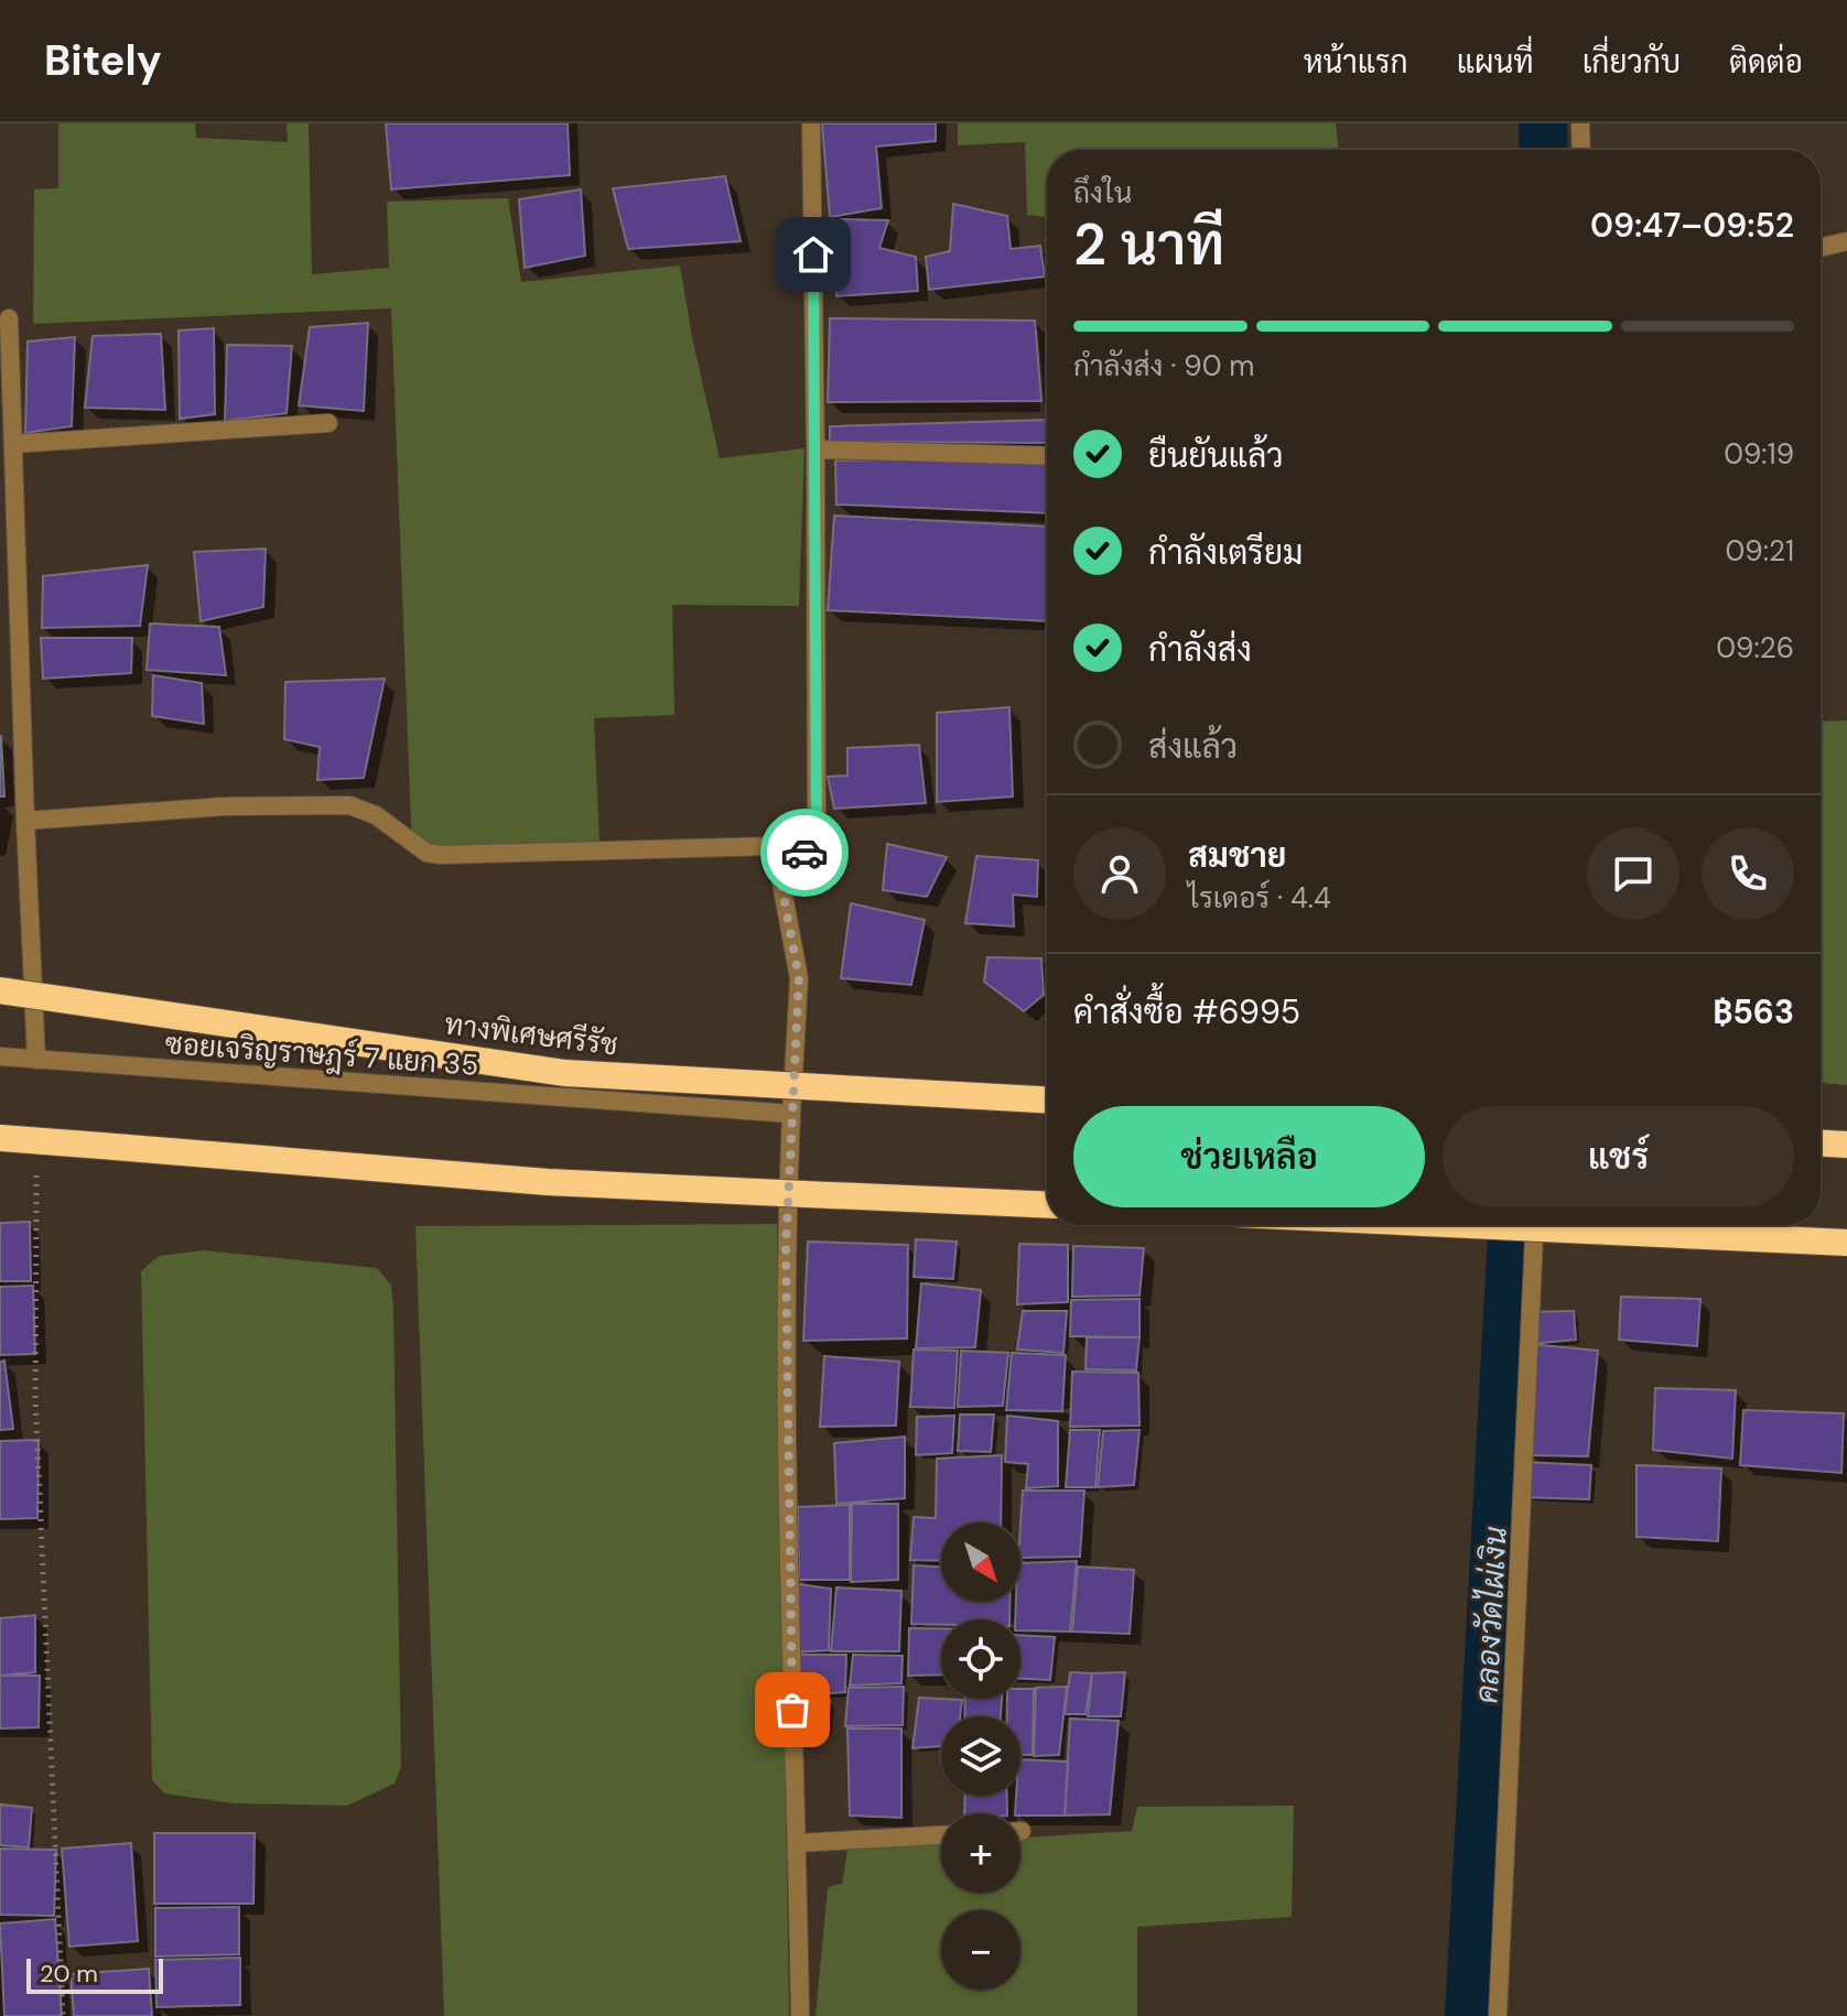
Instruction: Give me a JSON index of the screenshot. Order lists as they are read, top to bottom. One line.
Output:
{"streets":{"highway":["ทางพิเศษศรีรัช"],"street":["ซอยเจริญราษฎร์ 7 แยก 35"]},"water":["คลองวัดไผ่เงิน"],"scale_bar":"20 m","north":"bottom right","page":{"header":"Bitely","nav":["หน้าแรก","แผนที่","เกี่ยวกับ","ติดต่อ"],"heading":["2 นาที","ถึงใน","09:47–09:52"],"panel":["สมชาย","ไรเดอร์ · 4.4","คำสั่งซื้อ #6995","฿563"],"bar":"กำลังส่ง · 90 m","list":[["ยืนยันแล้ว","09:19"],["กำลังเตรียม","09:21"],["กำลังส่ง","09:26"],"ส่งแล้ว"],"buttons":["ช่วยเหลือ","แชร์"],"map_buttons":["+","−"],"scale":"20 m"}}
